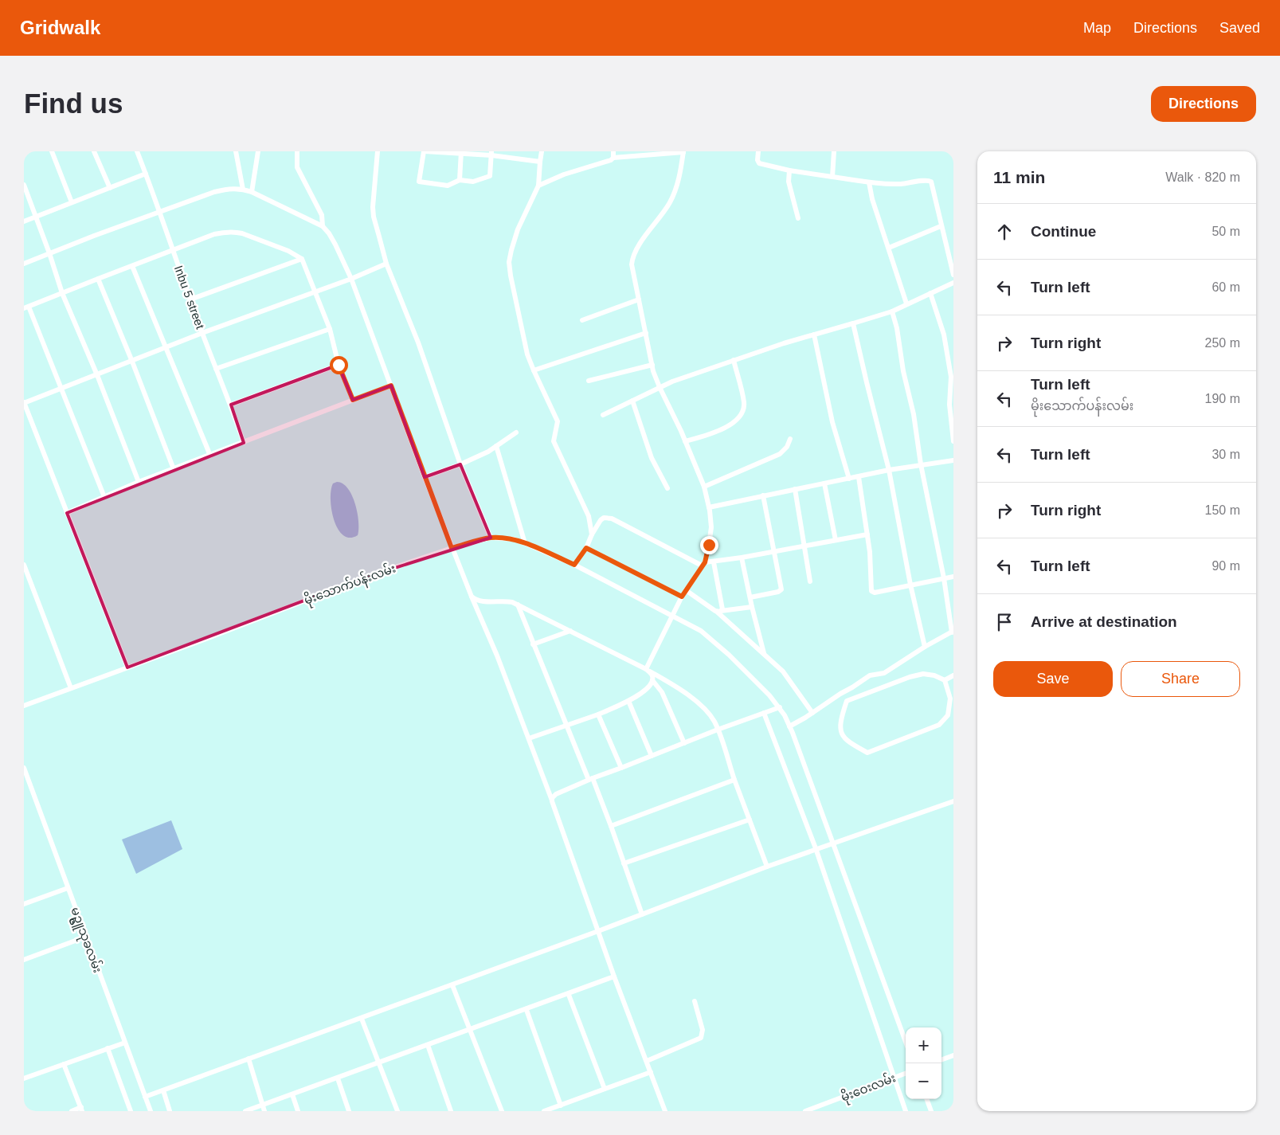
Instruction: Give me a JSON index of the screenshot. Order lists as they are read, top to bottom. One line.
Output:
{"streets":{"street":["Inbu 5 street","မိုးသောက်ပန်းလမ်း","မဥ္ဇူသုခလမ်း","မိုးဝေးလမ်း"]},"page":{"header":"Gridwalk","nav":["Map","Directions","Saved"],"buttons":["Directions",["Save","Share"]],"title":"Find us","heading":["11 min","Walk · 820 m"],"list":[["Continue","50 m"],["Turn left","60 m"],["Turn right","250 m"],["Turn left","မိုးသောက်ပန်းလမ်း","190 m"],["Turn left","30 m"],["Turn right","150 m"],["Turn left","90 m"],"Arrive at destination"],"map_buttons":["+","−"]}}
